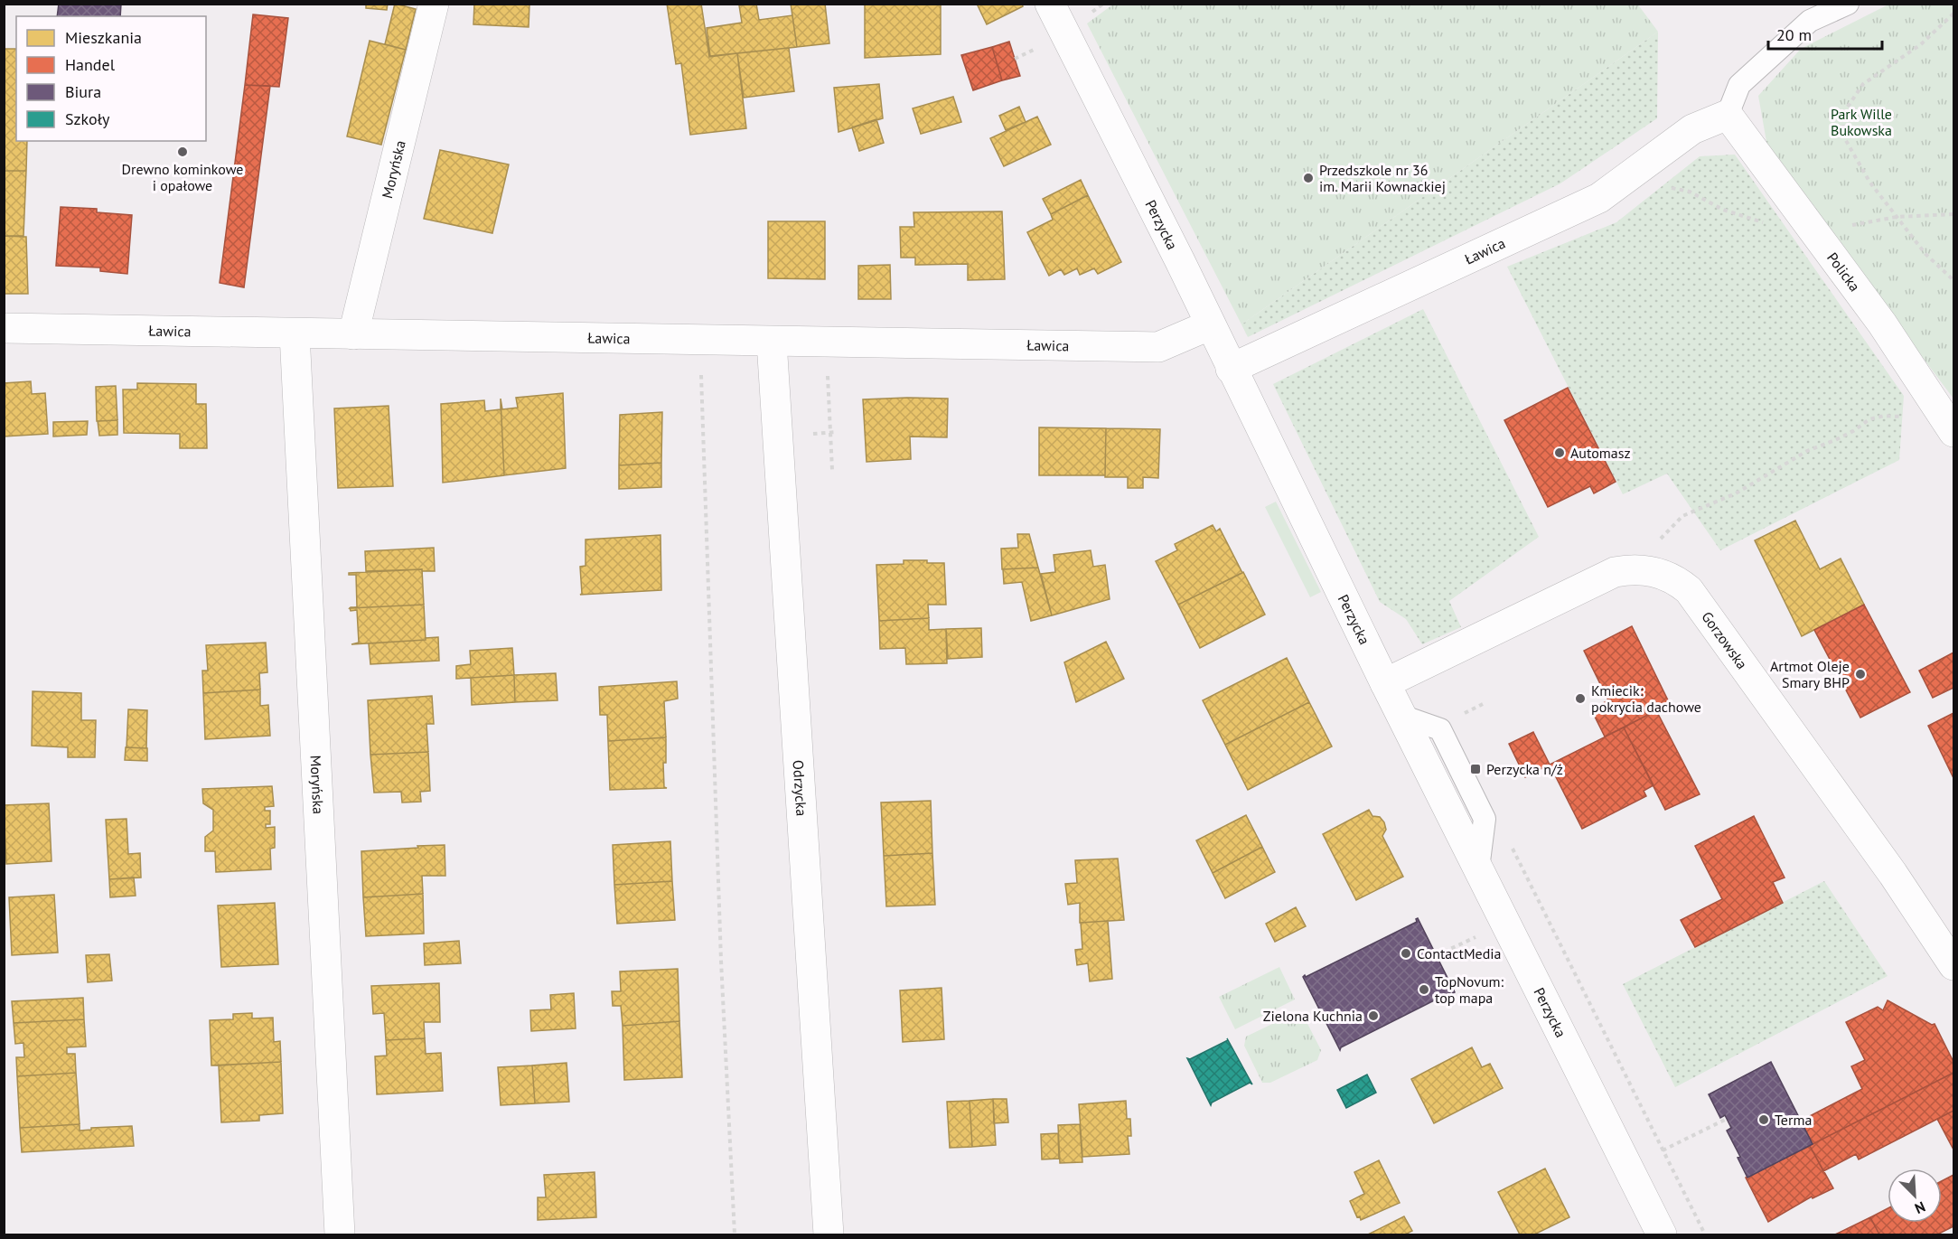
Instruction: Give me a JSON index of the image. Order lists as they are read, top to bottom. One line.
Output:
{"streets":{"street":["Moryńska","Perzycka","Ławica","Policka","Gorzowska","Odrzycka"]},"crossings":[["Moryńska","Ławica"],["Perzycka","Ławica"],["Perzycka","Gorzowska"],["Ławica","Policka"],["Ławica","Odrzycka"]],"parks":["Park Wille Bukowska"],"places":{"other":["Drewno kominkowe i opałowe","Przedszkole nr 36 im. Marii Kownackiej","Automasz","Artmot Oleje Smary BHP","Kmiecik: pokrycia dachowe","ContactMedia","TopNovum: top mapa","Zielona Kuchnia","Terma"],"transit":["Perzycka n/ż"]},"legend":["Mieszkania","Handel","Biura","Szkoły"],"scale_bar":"20 m","north":"bottom right"}
